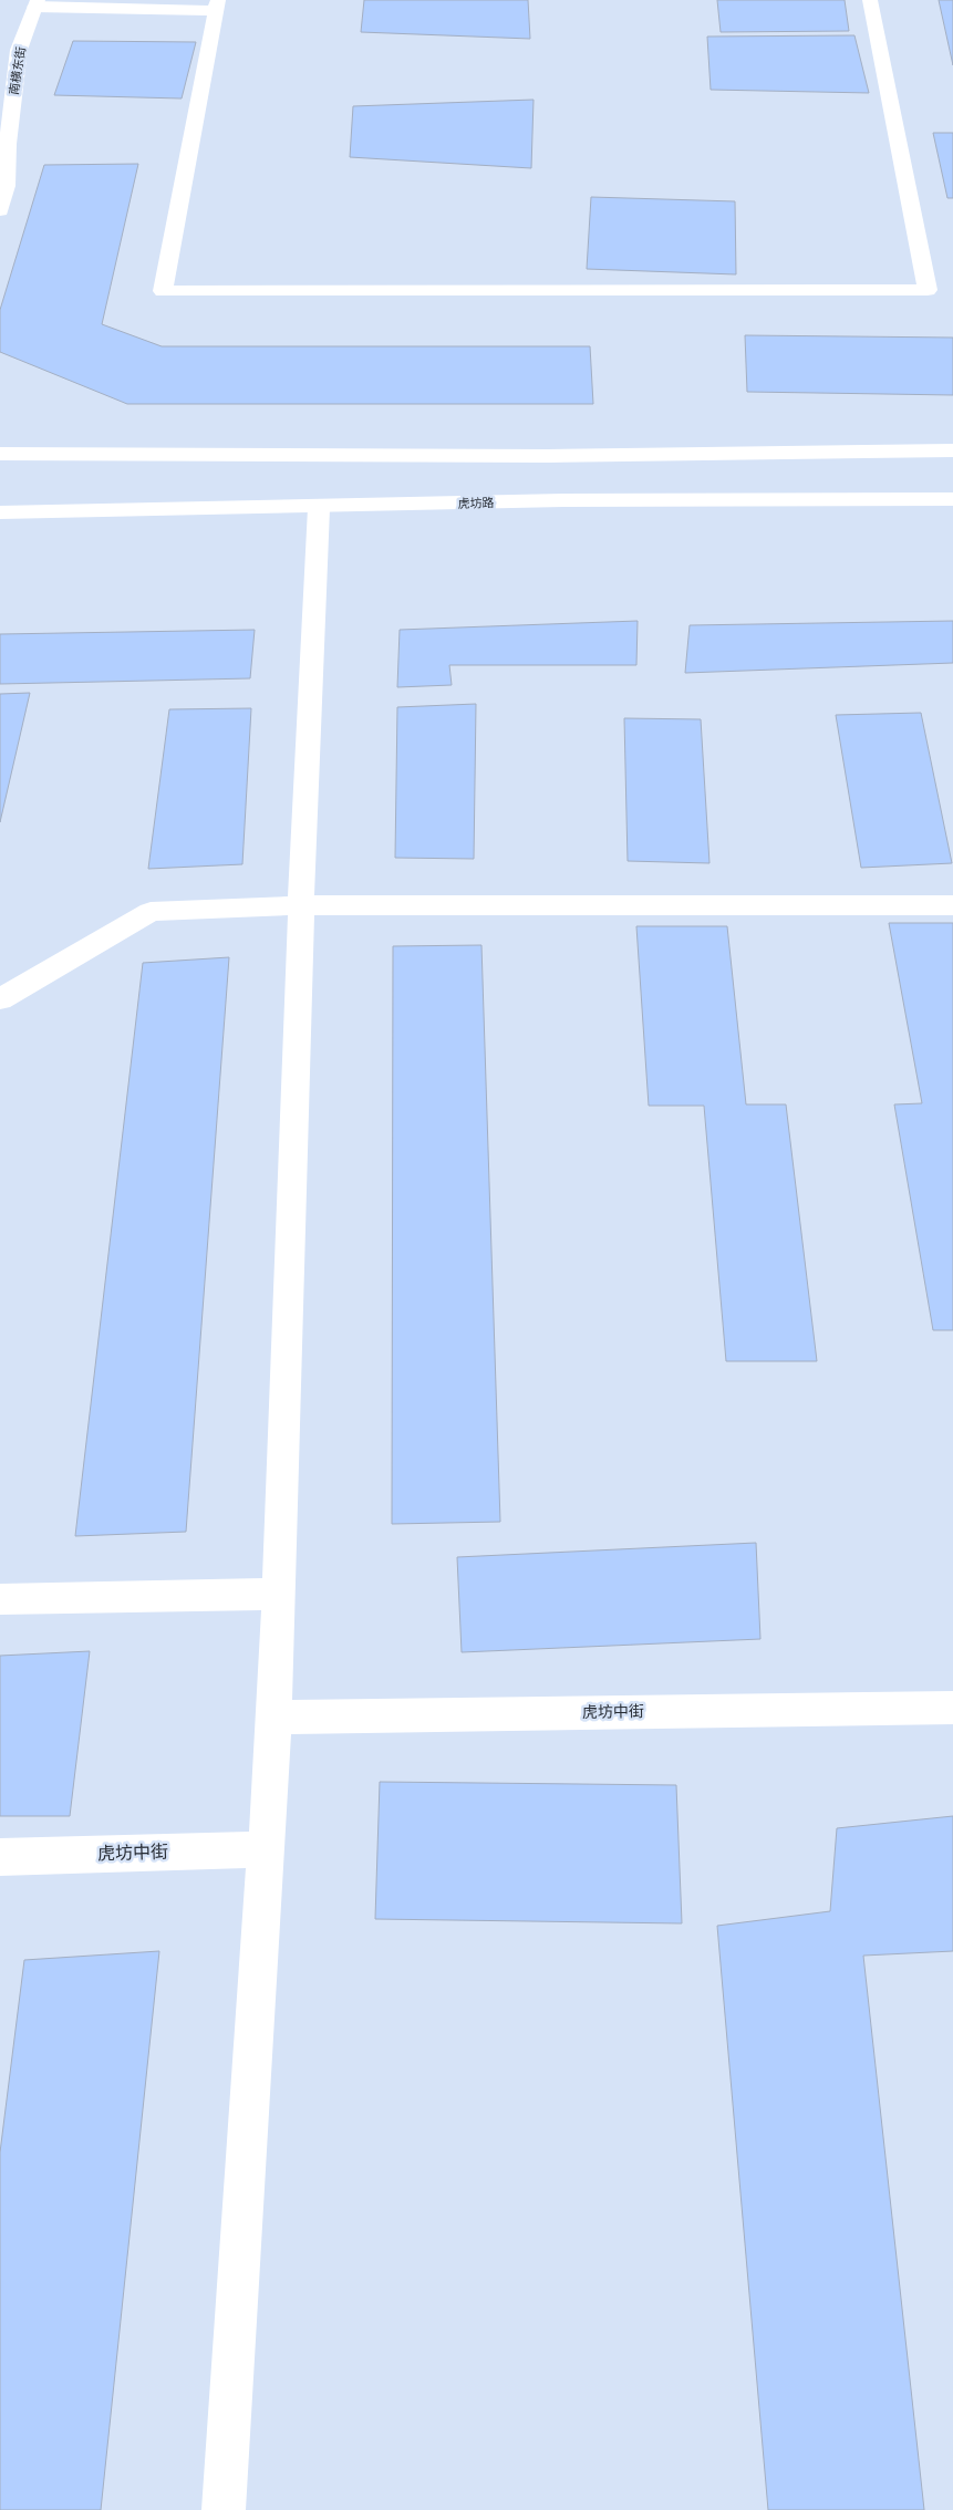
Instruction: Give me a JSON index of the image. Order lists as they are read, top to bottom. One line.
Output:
{"streets":{"street":["南横东街","虎坊路","虎坊中街"]}}
